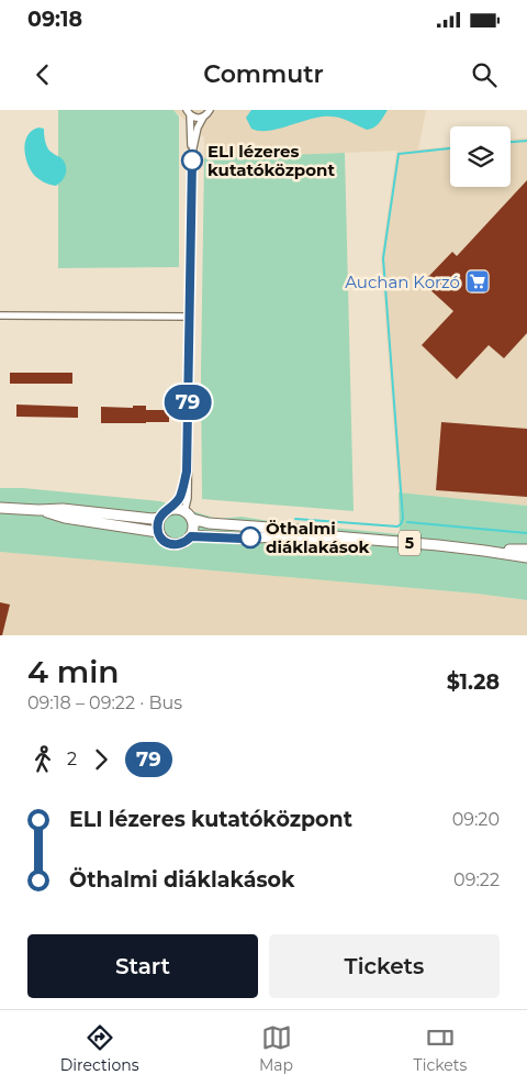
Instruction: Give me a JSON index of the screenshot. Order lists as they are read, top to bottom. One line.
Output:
{"streets":{"main road":["5"]},"places":{"other":["ELI lézeres kutatóközpont","Öthalmi diáklakások"],"supermarket":["Auchan Korzó"]},"lines":["bus line 79"],"page":{"status":"09:18","header":"Commutr","on_map":"79","heading":["4 min","09:18 – 09:22 · Bus","$1.28"],"legs":["2","79"],"list":[{"name":"ELI lézeres kutatóközpont","value":"09:20"},{"name":"Öthalmi diáklakások","value":"09:22"}],"buttons":["Start","Tickets"],"tabs":["Directions","Map","Tickets"]}}
